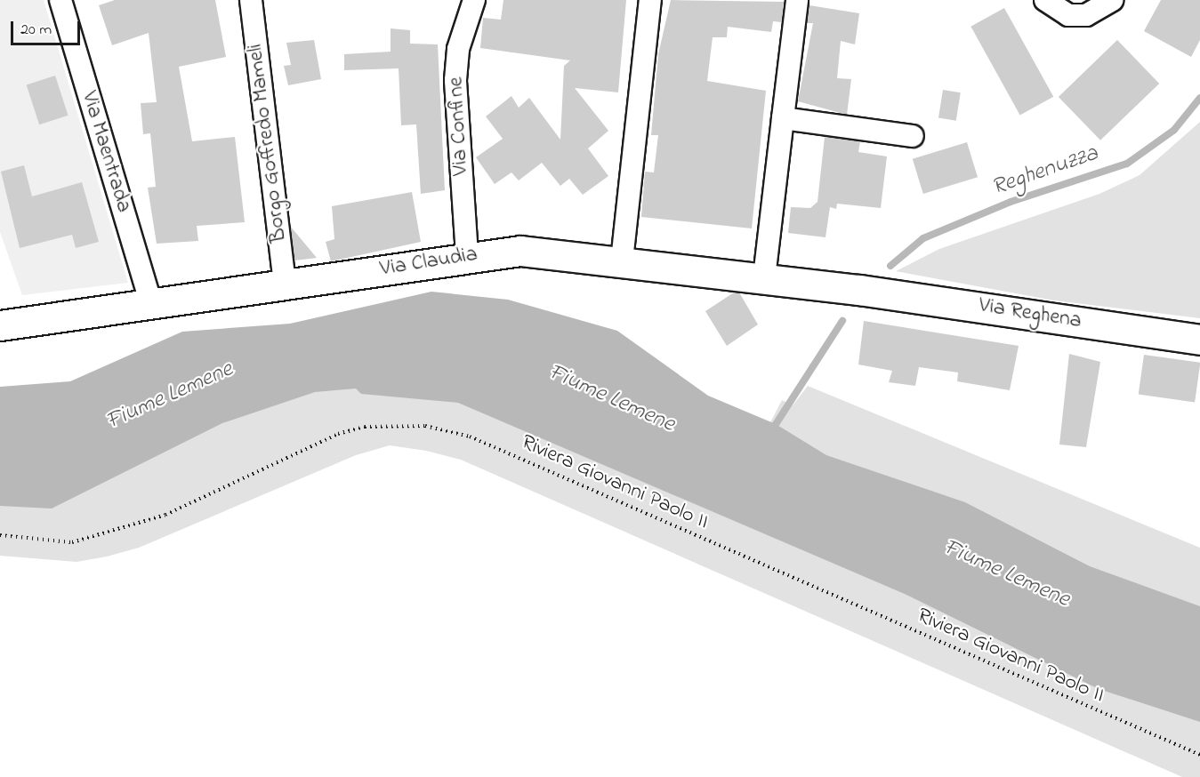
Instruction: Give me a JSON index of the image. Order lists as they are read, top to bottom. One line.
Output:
{"streets":{"street":["Via Confine","Borgo Goffredo Mameli","Via Maentrada","Via Claudia","Via Reghena"],"path":["Riviera Giovanni Paolo II"]},"crossings":[["Via Confine","Via Claudia"],["Borgo Goffredo Mameli","Via Claudia"],["Via Maentrada","Via Claudia"],["Via Claudia","Via Reghena"]],"water":["Reghenuzza","Fiume Lemene"],"scale_bar":"20 m"}
